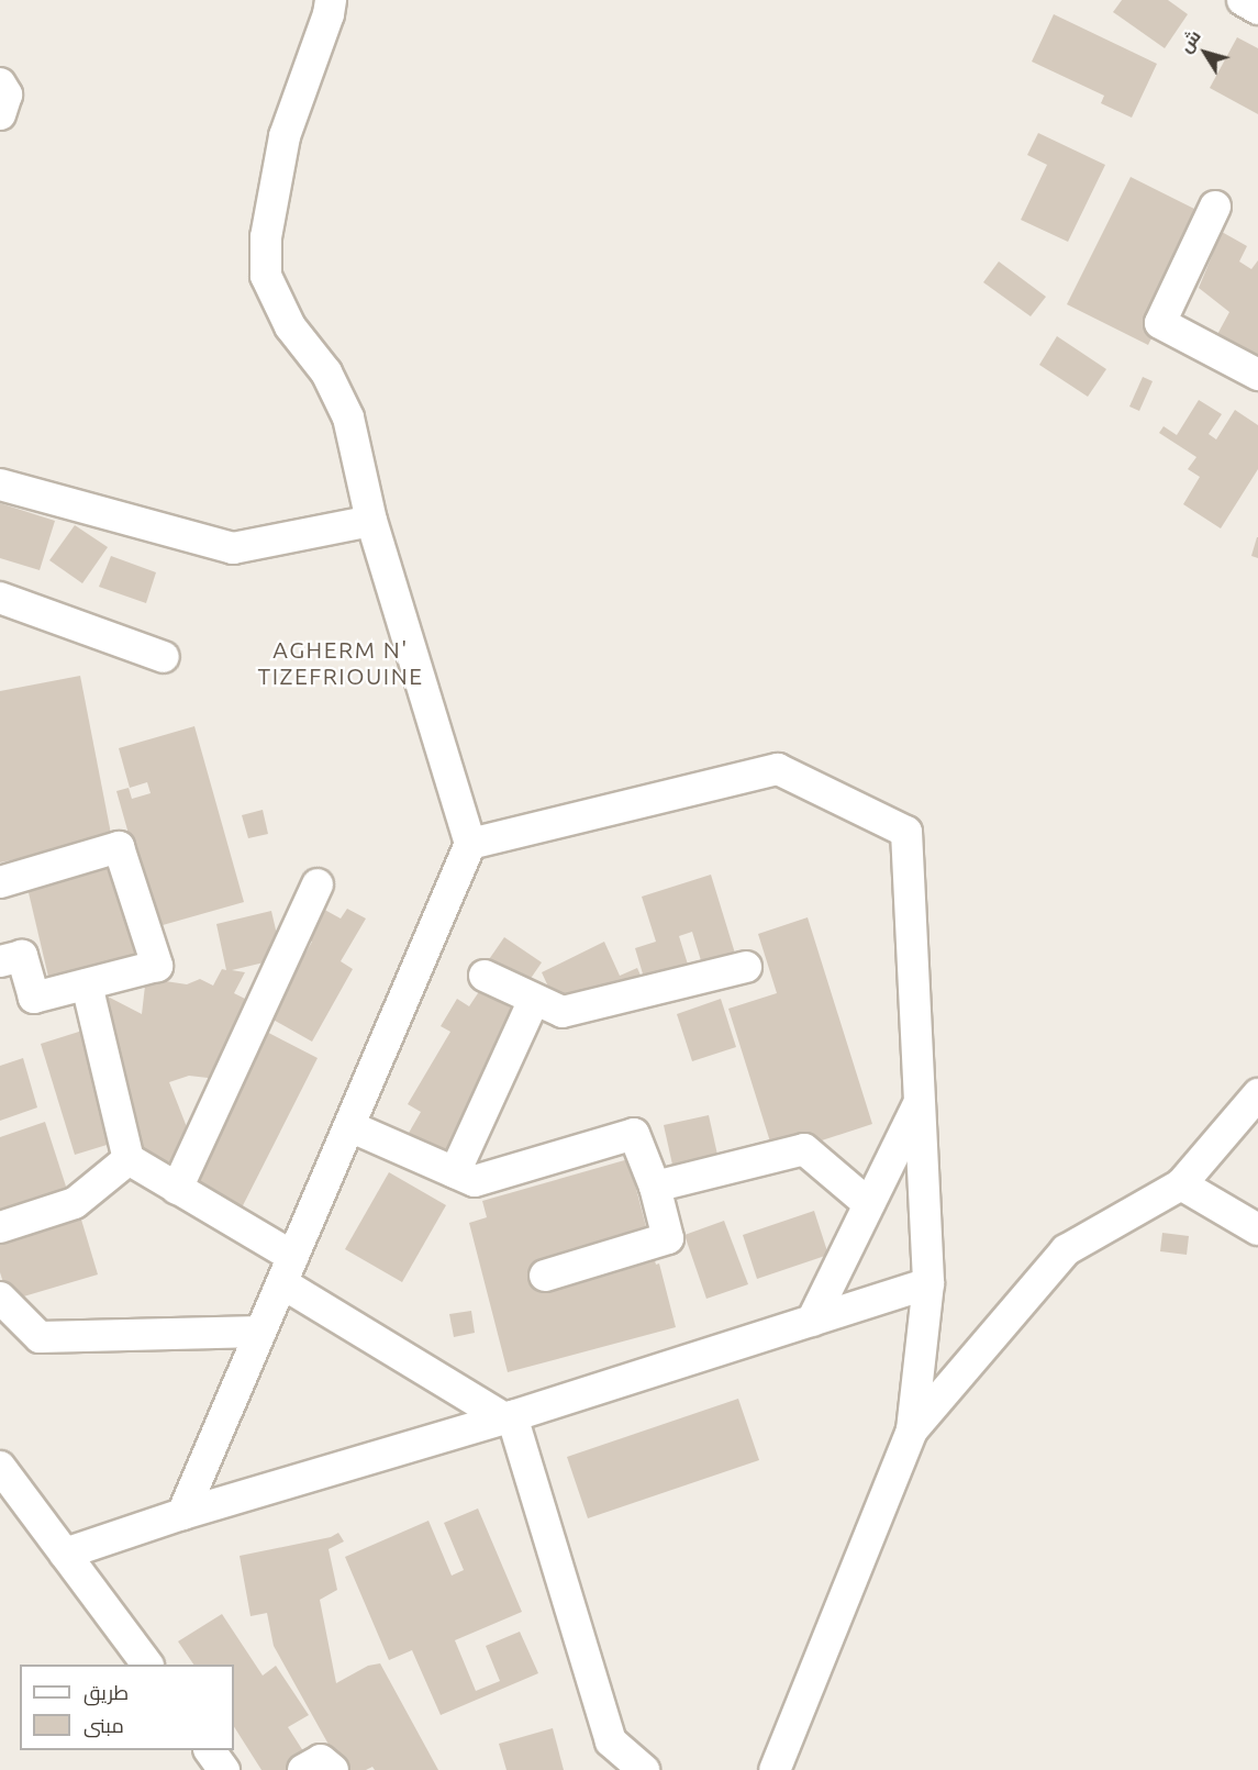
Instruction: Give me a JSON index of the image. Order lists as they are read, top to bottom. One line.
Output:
{"districts":["AGHERM N' TIZEFRIOUINE"],"legend":["طريق","مبنى"],"north":"top left"}
